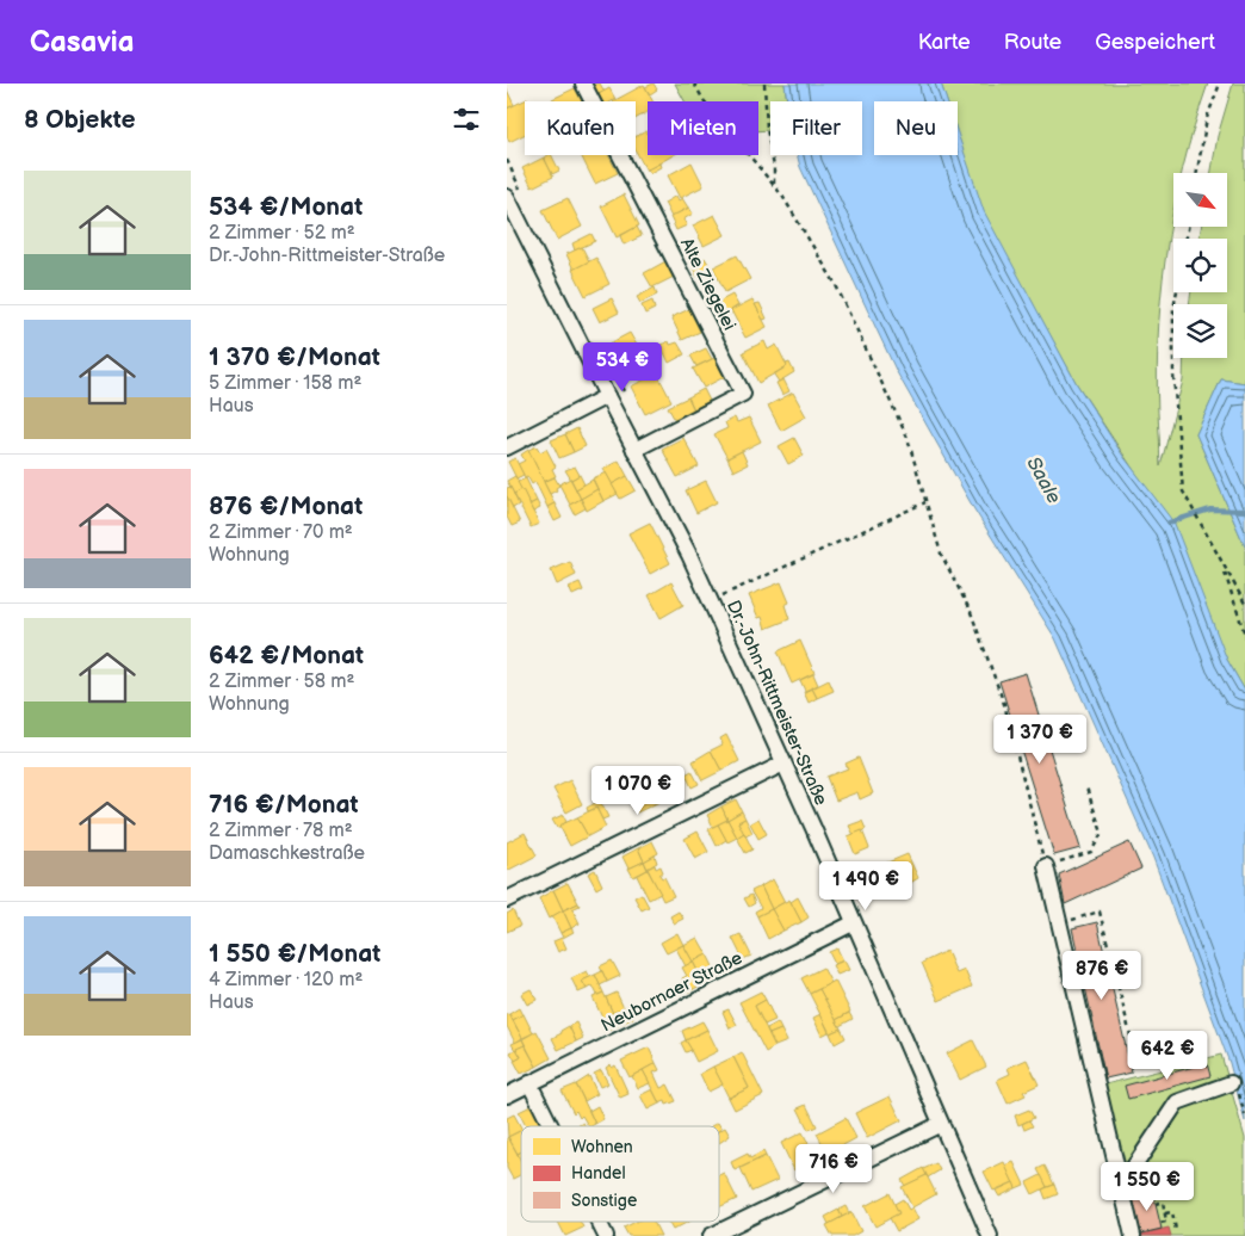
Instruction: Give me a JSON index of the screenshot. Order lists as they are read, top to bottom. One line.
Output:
{"streets":{"street":["Alte Ziegelei","Dr.-John-Rittmeister-Straße","Neubornaer Straße"]},"crossings":[["Alte Ziegelei","Dr.-John-Rittmeister-Straße"],["Dr.-John-Rittmeister-Straße","Neubornaer Straße"]],"water":["Saale"],"legend":["Wohnen","Handel","Sonstige"],"north":"bottom right","page":{"header":"Casavia","nav":["Karte","Route","Gespeichert"],"heading":"8 Objekte","chip":["Kaufen","Mieten","Filter","Neu"],"list":[{"name":"534 €/Monat","note":"2 Zimmer · 52 m² · Dr.-John-Rittmeister-Straße"},{"name":"1 370 €/Monat","note":"5 Zimmer · 158 m² · Haus"},{"name":"876 €/Monat","note":"2 Zimmer · 70 m² · Wohnung"},{"name":"642 €/Monat","note":"2 Zimmer · 58 m² · Wohnung"},{"name":"716 €/Monat","note":"2 Zimmer · 78 m² · Damaschkestraße"},{"name":"1 550 €/Monat","note":"4 Zimmer · 120 m² · Haus"}],"price":["534 €","1 370 €","1 070 €","1 490 €","876 €","642 €","716 €","1 550 €"]}}
